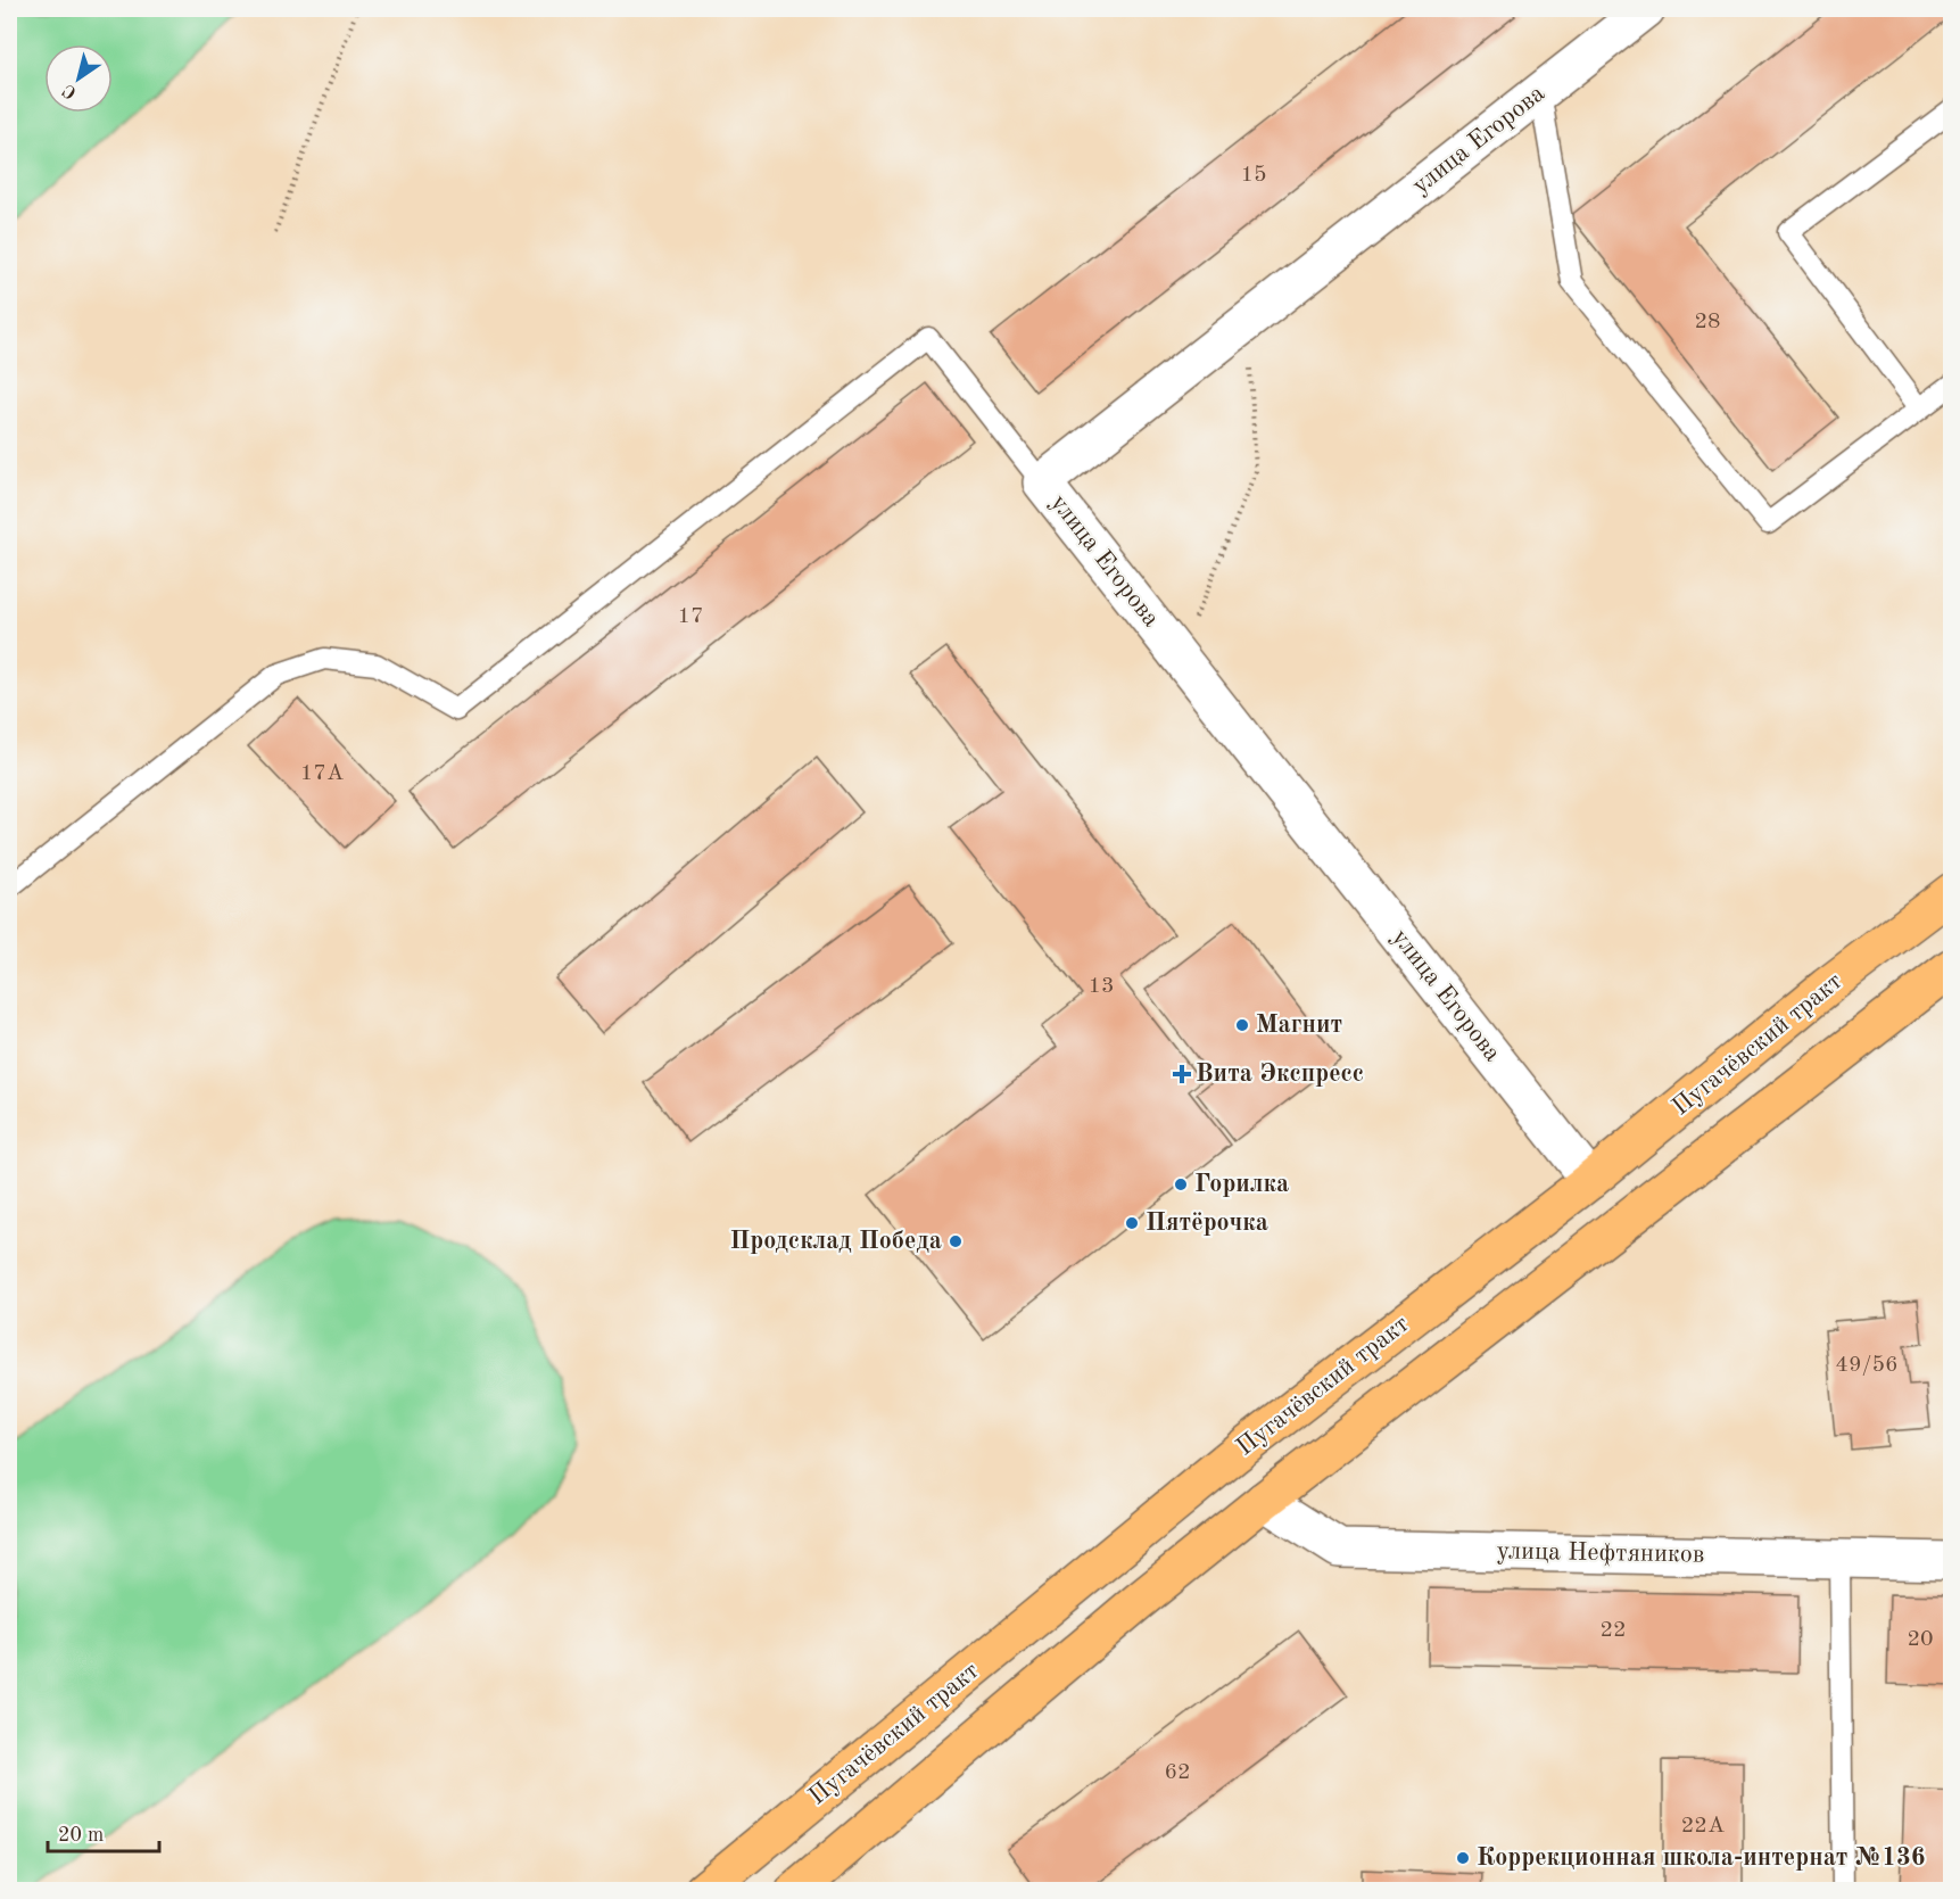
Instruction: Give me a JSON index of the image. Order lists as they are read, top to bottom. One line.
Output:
{"streets":{"main road":["Пугачёвский тракт"],"street":["улица Егорова","улица Нефтяников"]},"crossings":[["улица Егорова","Пугачёвский тракт"]],"places":{"other":["Магнит","Горилка","Пятёрочка","Продсклад Победа","Коррекционная школа-интернат №136"],"health":["Вита Экспресс"]},"house_numbers":["15","28","17","17А","13","49/56","22","20","62","22А"],"scale_bar":"20 m","north":"bottom left"}
